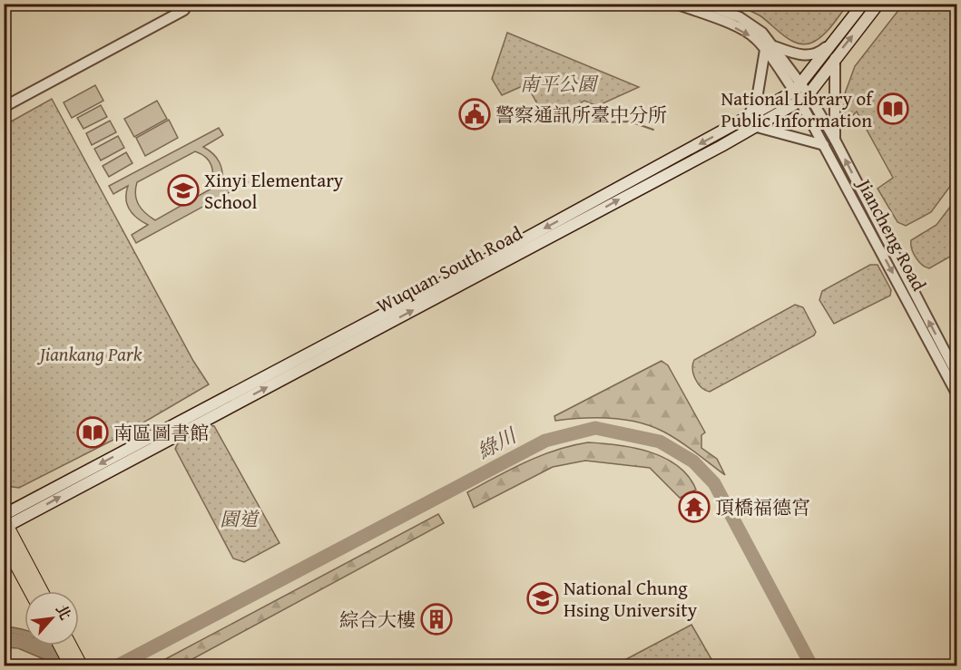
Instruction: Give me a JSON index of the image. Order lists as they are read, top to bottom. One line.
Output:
{"streets":{"main road":["Wuquan South Road"],"street":["Jiancheng Road"]},"crossings":[["Jiancheng Road","Wuquan South Road"]],"water":["綠川"],"parks":["南平公園","Jiankang Park","園道"],"places":{"library":["National Library of Public Information","南區圖書館"],"public building":["警察通訊所臺中分所"],"school or university":["Xinyi Elementary School","National Chung Hsing University"],"temple":["頂橋福德宮"],"building":["綜合大樓"]},"north":"top right"}
